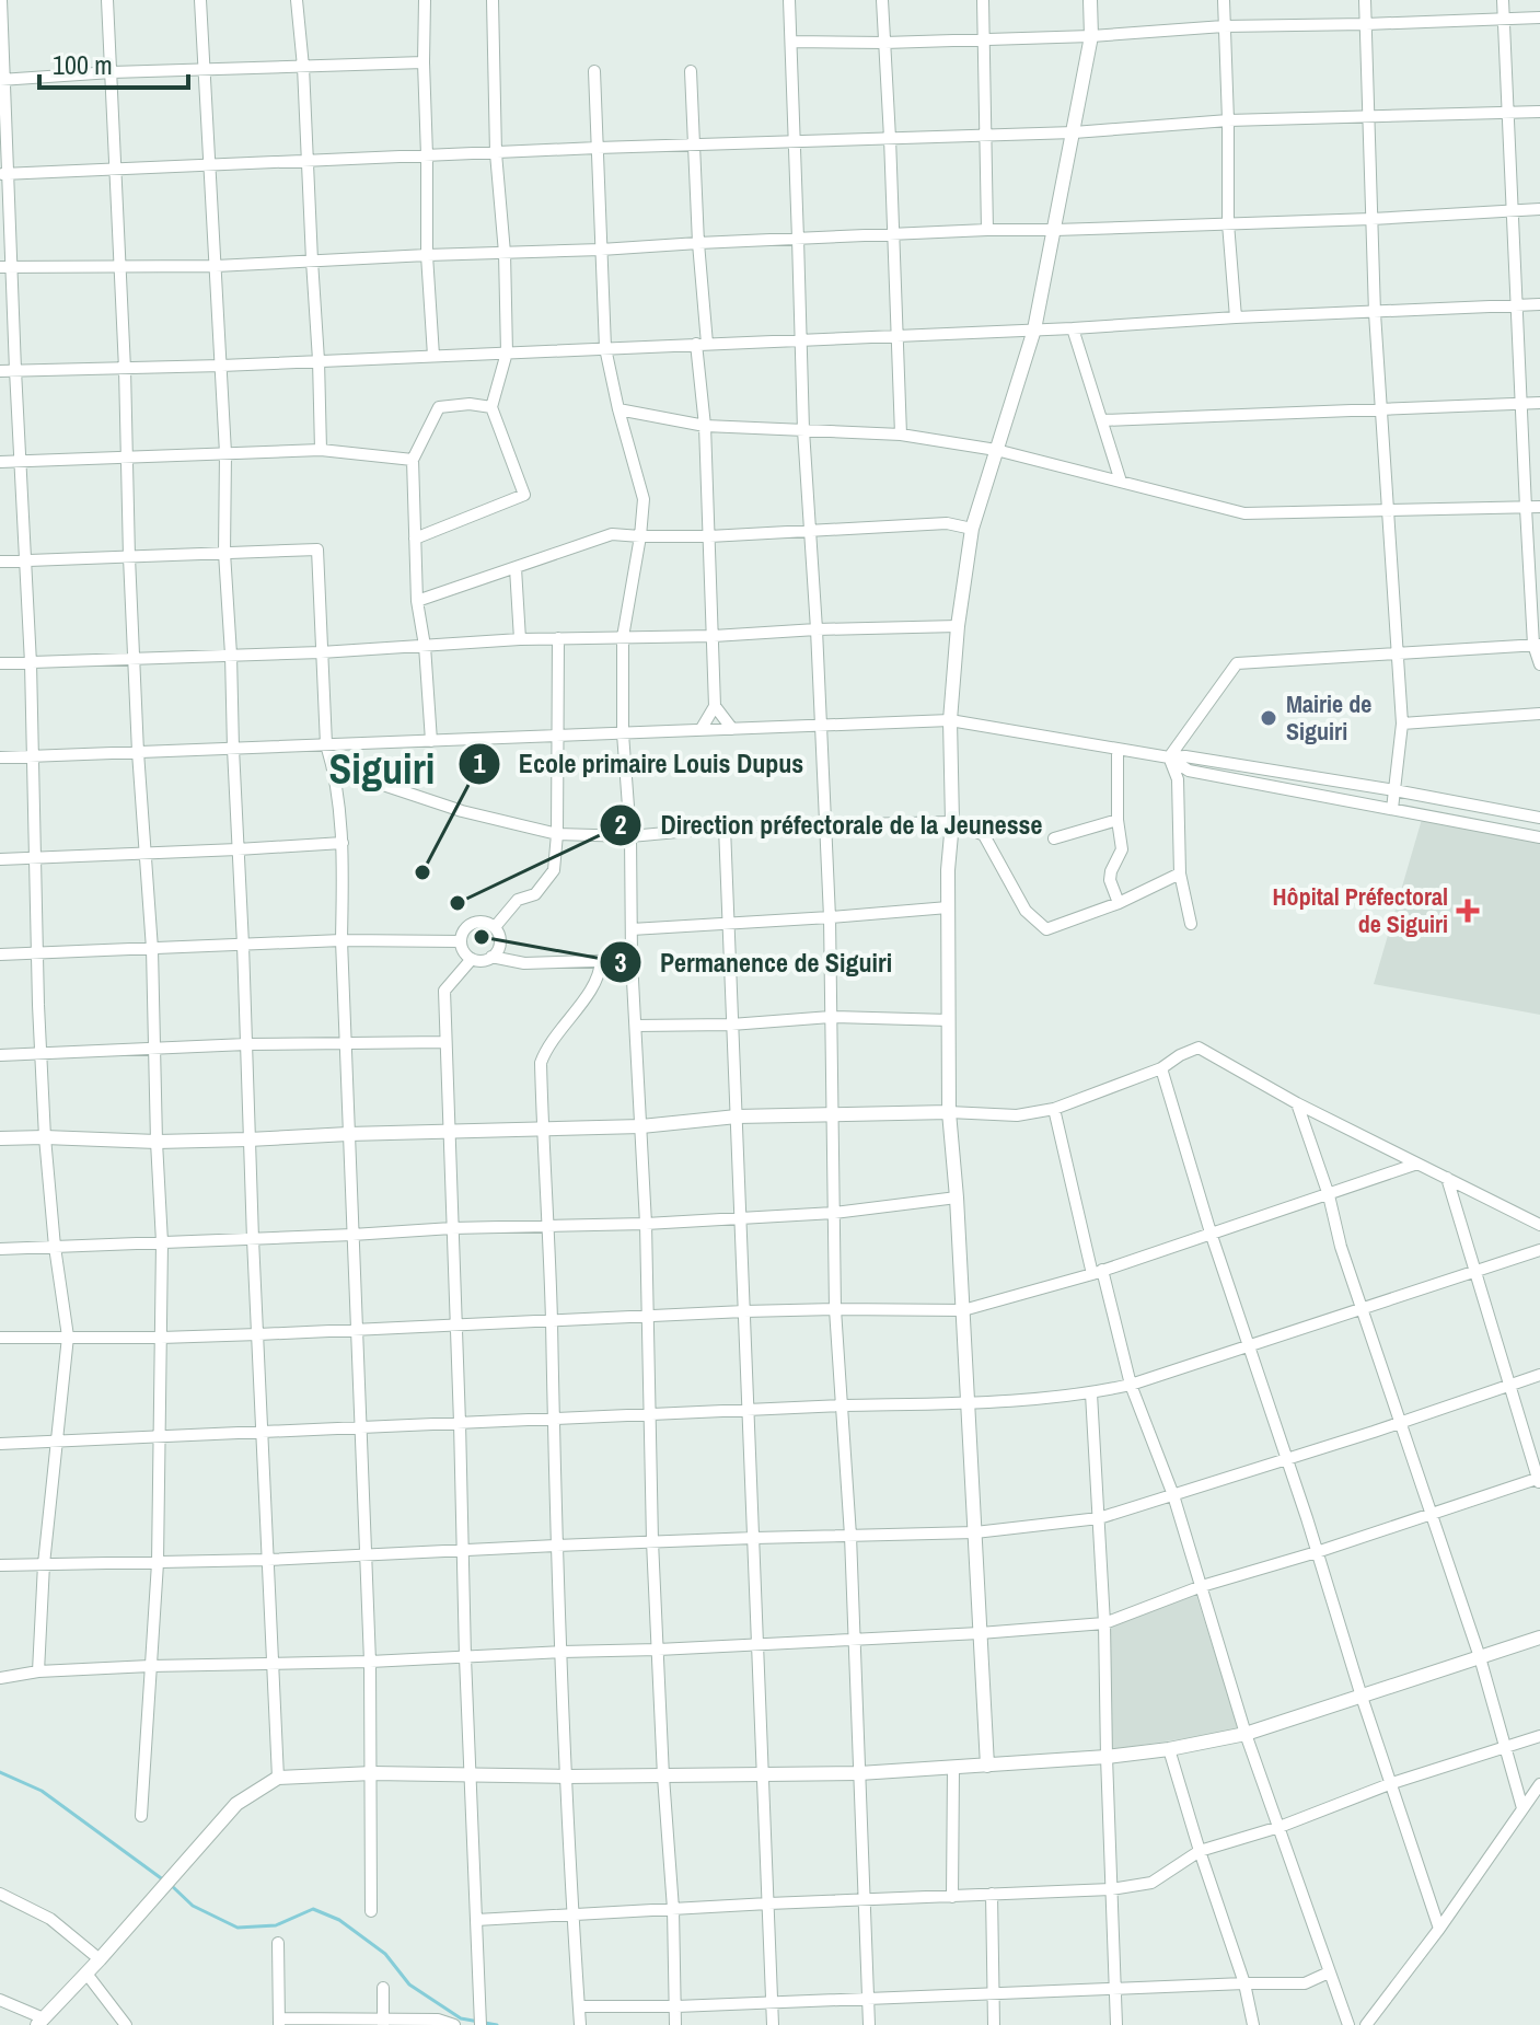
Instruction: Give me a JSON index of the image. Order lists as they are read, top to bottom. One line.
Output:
{"districts":["Siguiri"],"places":{"other":["Mairie de Siguiri","Ecole primaire Louis Dupus","Direction préfectorale de la Jeunesse","Permanence de Siguiri"],"health":["Hôpital Préfectoral de Siguiri"]},"scale_bar":"100 m"}
